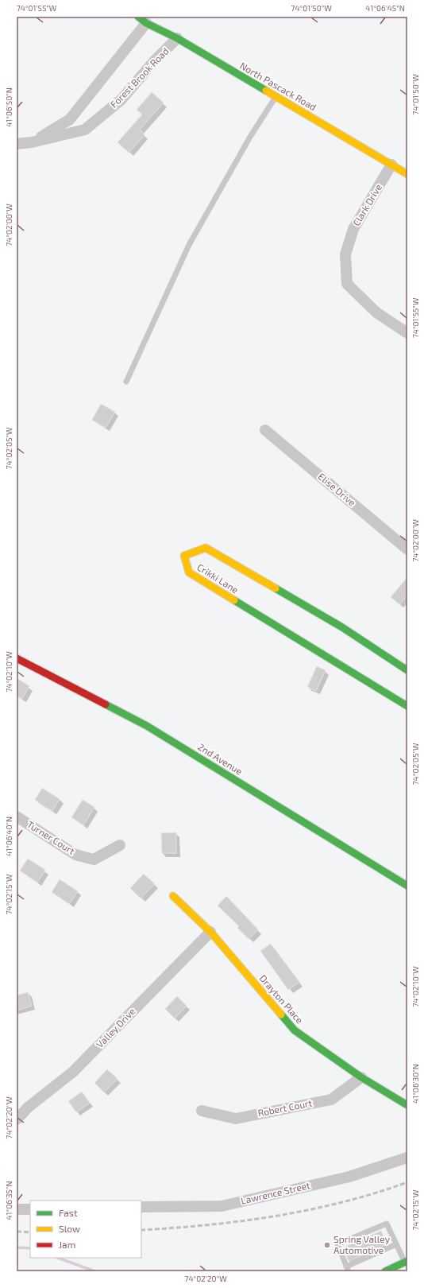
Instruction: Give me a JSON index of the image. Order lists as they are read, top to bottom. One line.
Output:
{"streets":{"street":["Forest Brook Road","North Pascack Road","Clark Drive","Elise Drive","Crikki Lane","2nd Avenue","Turner Court","Drayton Place","Valley Drive","Robert Court","Lawrence Street"]},"crossings":[["Forest Brook Road","North Pascack Road"],["North Pascack Road","Clark Drive"],["Drayton Place","Valley Drive"],["Drayton Place","Robert Court"]],"places":["Spring Valley Automotive"],"legend":["Fast","Slow","Jam"],"coordinates":["74°01'55\"W","74°01'50\"W","41°06'45\"N","41°06'50\"N","74°02'00\"W","74°02'05\"W","74°02'10\"W","41°06'40\"N","74°02'15\"W","41°06'30\"N","74°02'20\"W","41°06'35\"N"]}
